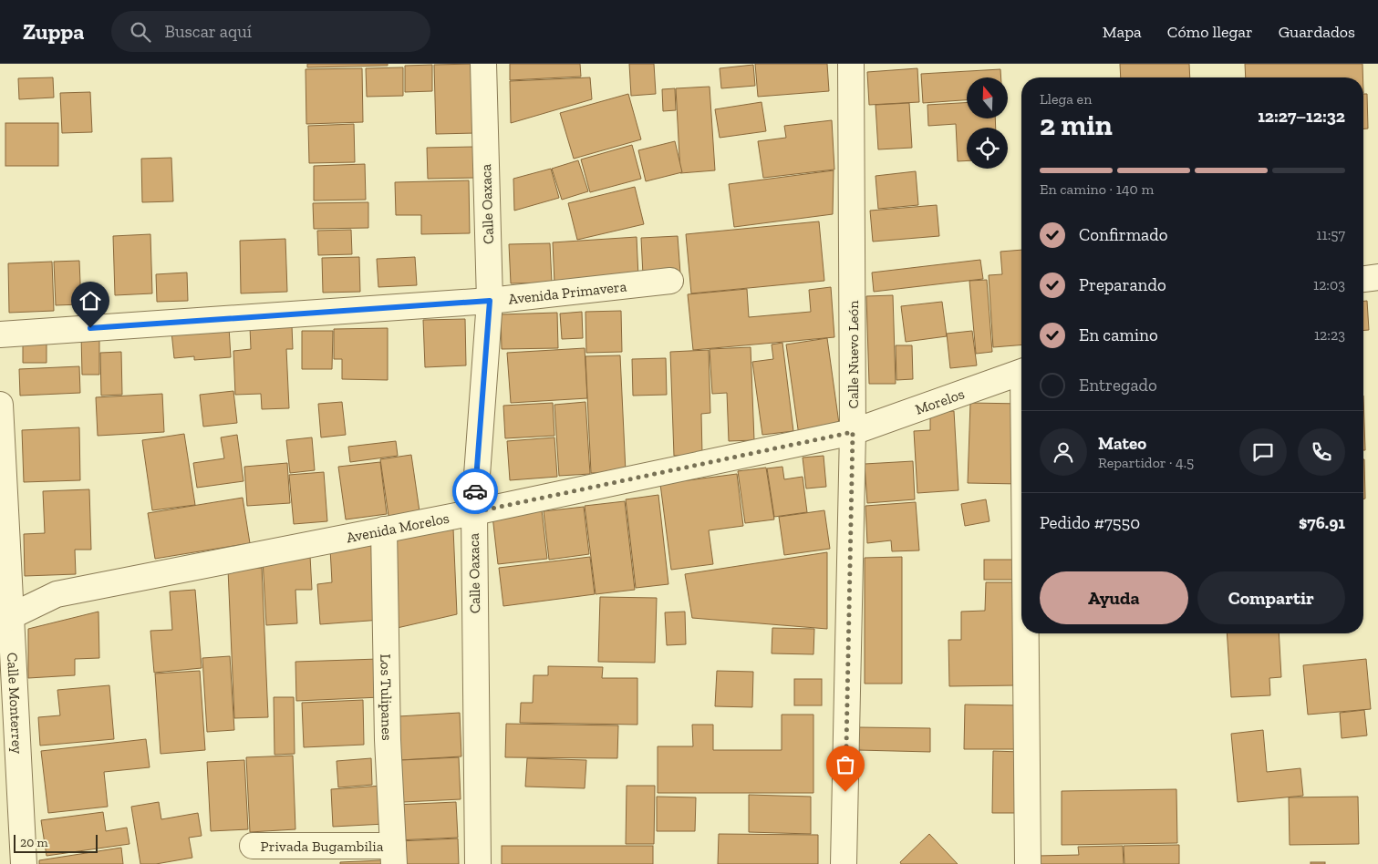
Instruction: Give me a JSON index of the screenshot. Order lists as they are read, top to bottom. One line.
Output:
{"streets":{"street":["Calle Oaxaca","Avenida Primavera","Calle Nuevo León","Morelos","Avenida Morelos","Los Tulipanes","Calle Monterrey","Privada Bugambilia"]},"crossings":[["Calle Oaxaca","Avenida Primavera"],["Calle Oaxaca","Avenida Morelos"],["Calle Nuevo León","Morelos"],["Calle Nuevo León","Avenida Morelos"],["Morelos","Avenida Morelos"],["Avenida Morelos","Los Tulipanes"],["Avenida Morelos","Calle Monterrey"],["Los Tulipanes","Privada Bugambilia"]],"scale_bar":"20 m","north":"top","page":{"header":"Zuppa","search":"Buscar aquí","nav":["Mapa","Cómo llegar","Guardados"],"heading":["2 min","Llega en","12:27–12:32"],"panel":["Mateo","Repartidor · 4.5","Pedido #7550","$76.91"],"bar":"En camino · 140 m","list":[["Confirmado","11:57"],["Preparando","12:03"],["En camino","12:23"],"Entregado"],"buttons":["Ayuda","Compartir"],"scale":"20 m"}}
